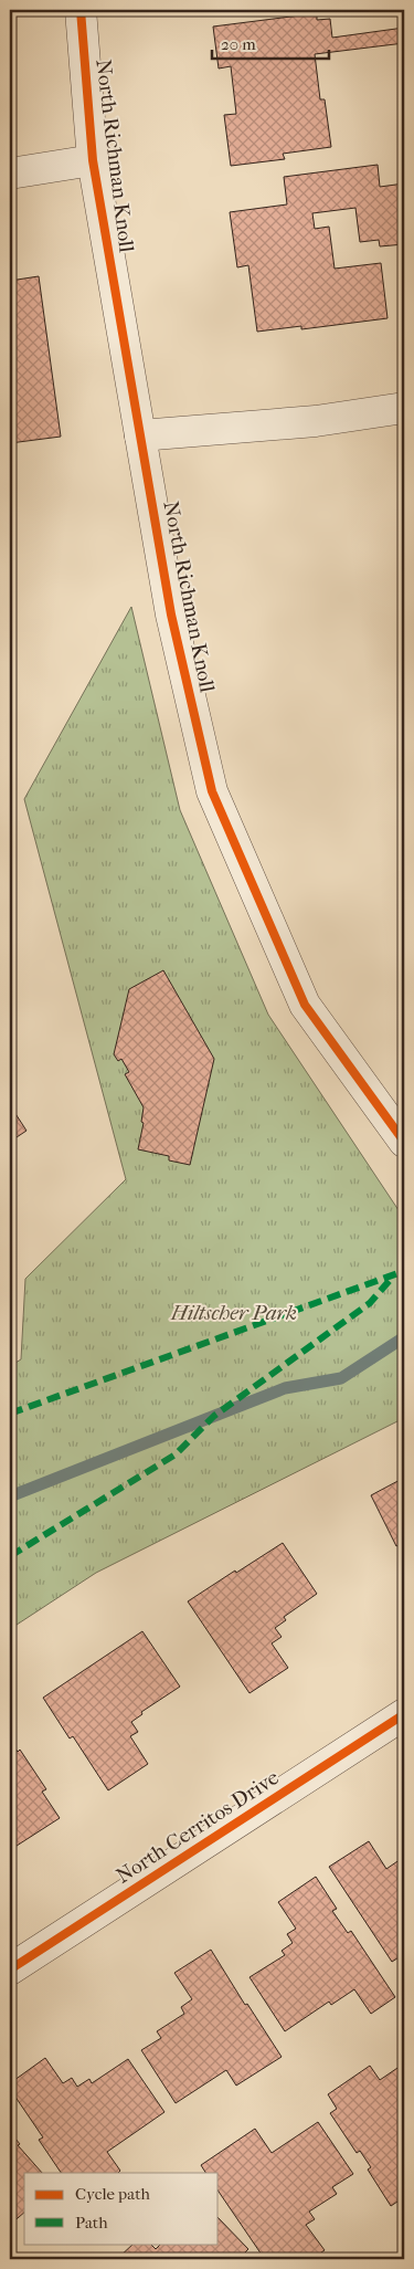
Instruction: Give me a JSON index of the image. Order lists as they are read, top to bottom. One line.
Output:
{"streets":{"street":["North Richman Knoll","North Cerritos Drive"]},"parks":["Hiltscher Park"],"legend":["Cycle path","Path"],"scale_bar":"20 m"}
